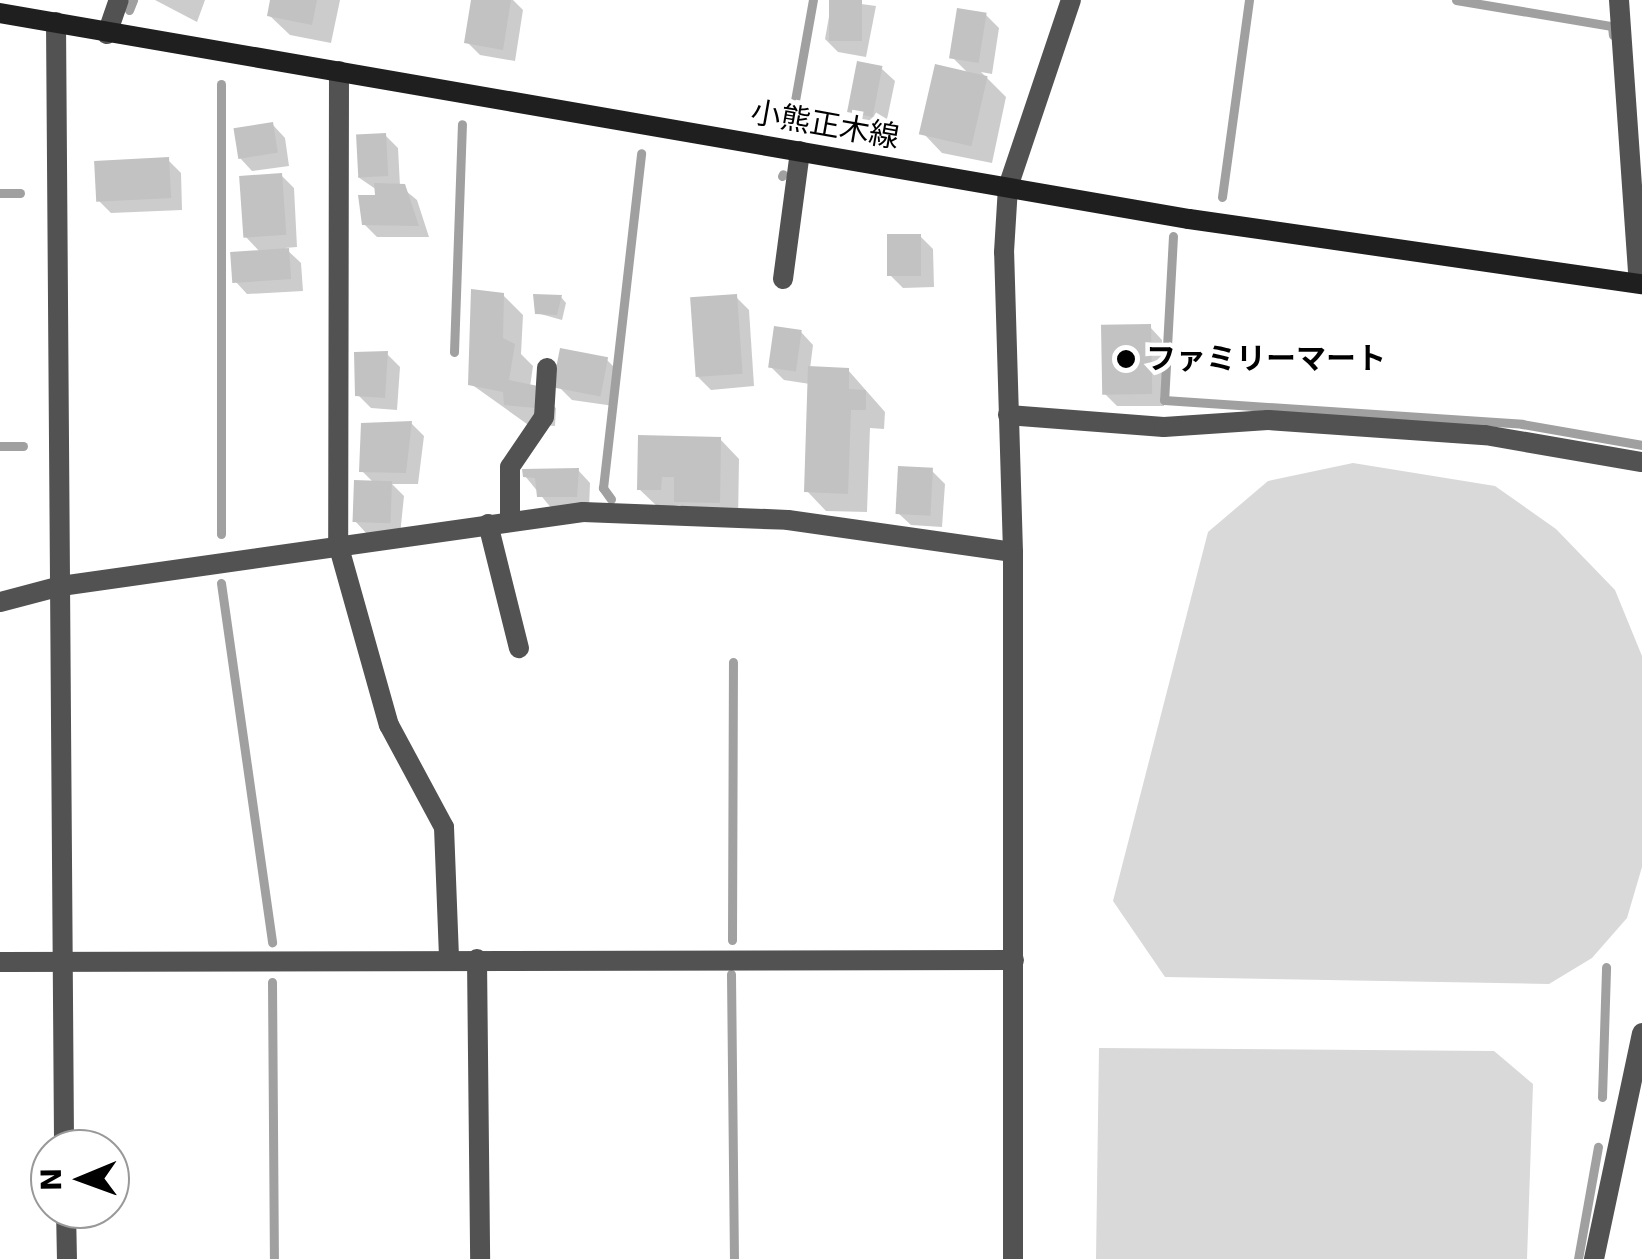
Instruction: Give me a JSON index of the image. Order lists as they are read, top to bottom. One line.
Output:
{"streets":{"main road":["小熊正木線"]},"places":["ファミリーマート"],"north":"left"}
